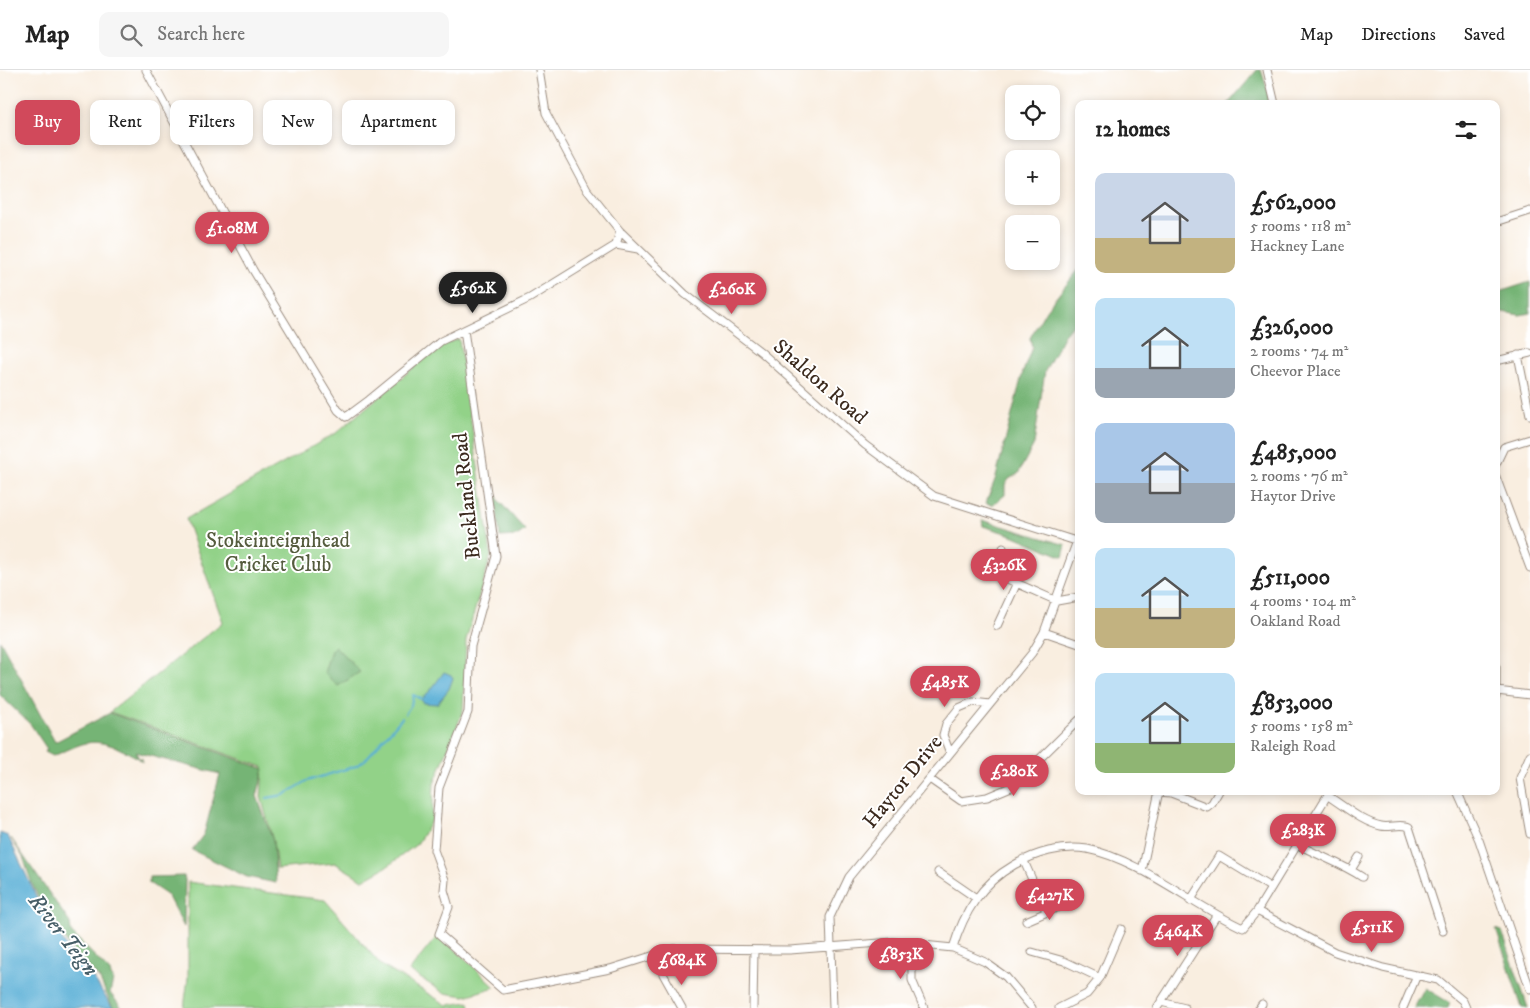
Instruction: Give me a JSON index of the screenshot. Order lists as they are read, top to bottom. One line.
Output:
{"streets":{"street":["Shaldon Road","Buckland Road","Haytor Drive"]},"water":["River Teign"],"parks":["Stokeinteignhead Cricket Club"],"page":{"header":"Map","search":"Search here","nav":["Map","Directions","Saved"],"map_buttons":["+","−"],"chip":["Buy","Rent","Filters","New","Apartment"],"heading":"12 homes","list":[{"name":"£562,000","note":"5 rooms · 118 m² · Hackney Lane"},{"name":"£326,000","note":"2 rooms · 74 m² · Cheevor Place"},{"name":"£485,000","note":"2 rooms · 76 m² · Haytor Drive"},{"name":"£511,000","note":"4 rooms · 104 m² · Oakland Road"},{"name":"£853,000","note":"5 rooms · 158 m² · Raleigh Road"}],"price":["£1.08M","£562K","£260K","£326K","£485K","£280K","£283K","£427K","£511K","£464K","£853K","£684K"]}}
